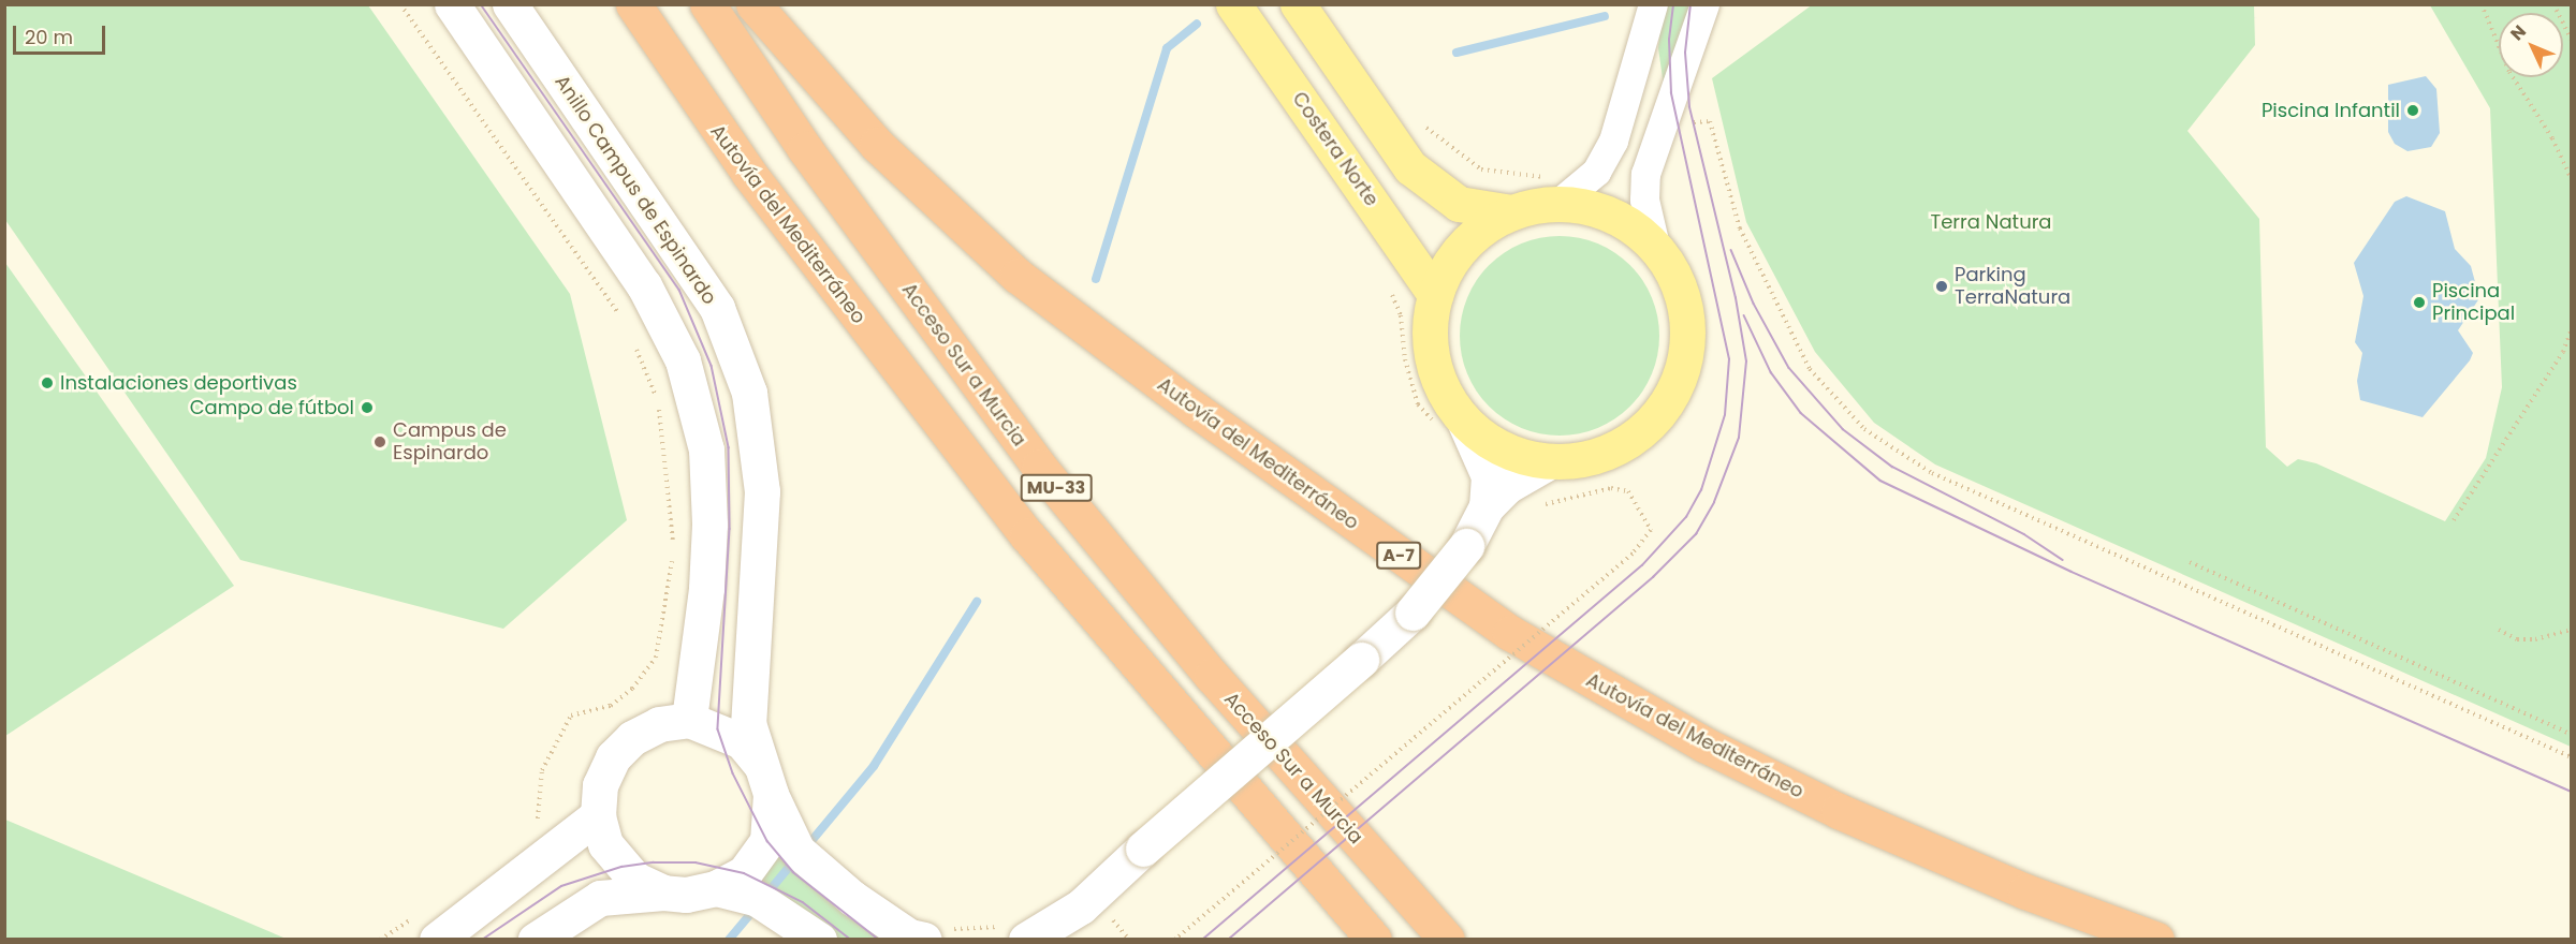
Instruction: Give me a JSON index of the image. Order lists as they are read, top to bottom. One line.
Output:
{"streets":{"highway":["Autovía del Mediterráneo","Acceso Sur a Murcia","MU-33","A-7"],"main road":["Costera Norte","Anillo Campus de Espinardo"]},"parks":["Terra Natura"],"places":["Piscina Infantil","Parking TerraNatura","Piscina Principal","Instalaciones deportivas","Campo de fútbol","Campus de Espinardo"],"scale_bar":"20 m","north":"top left"}
